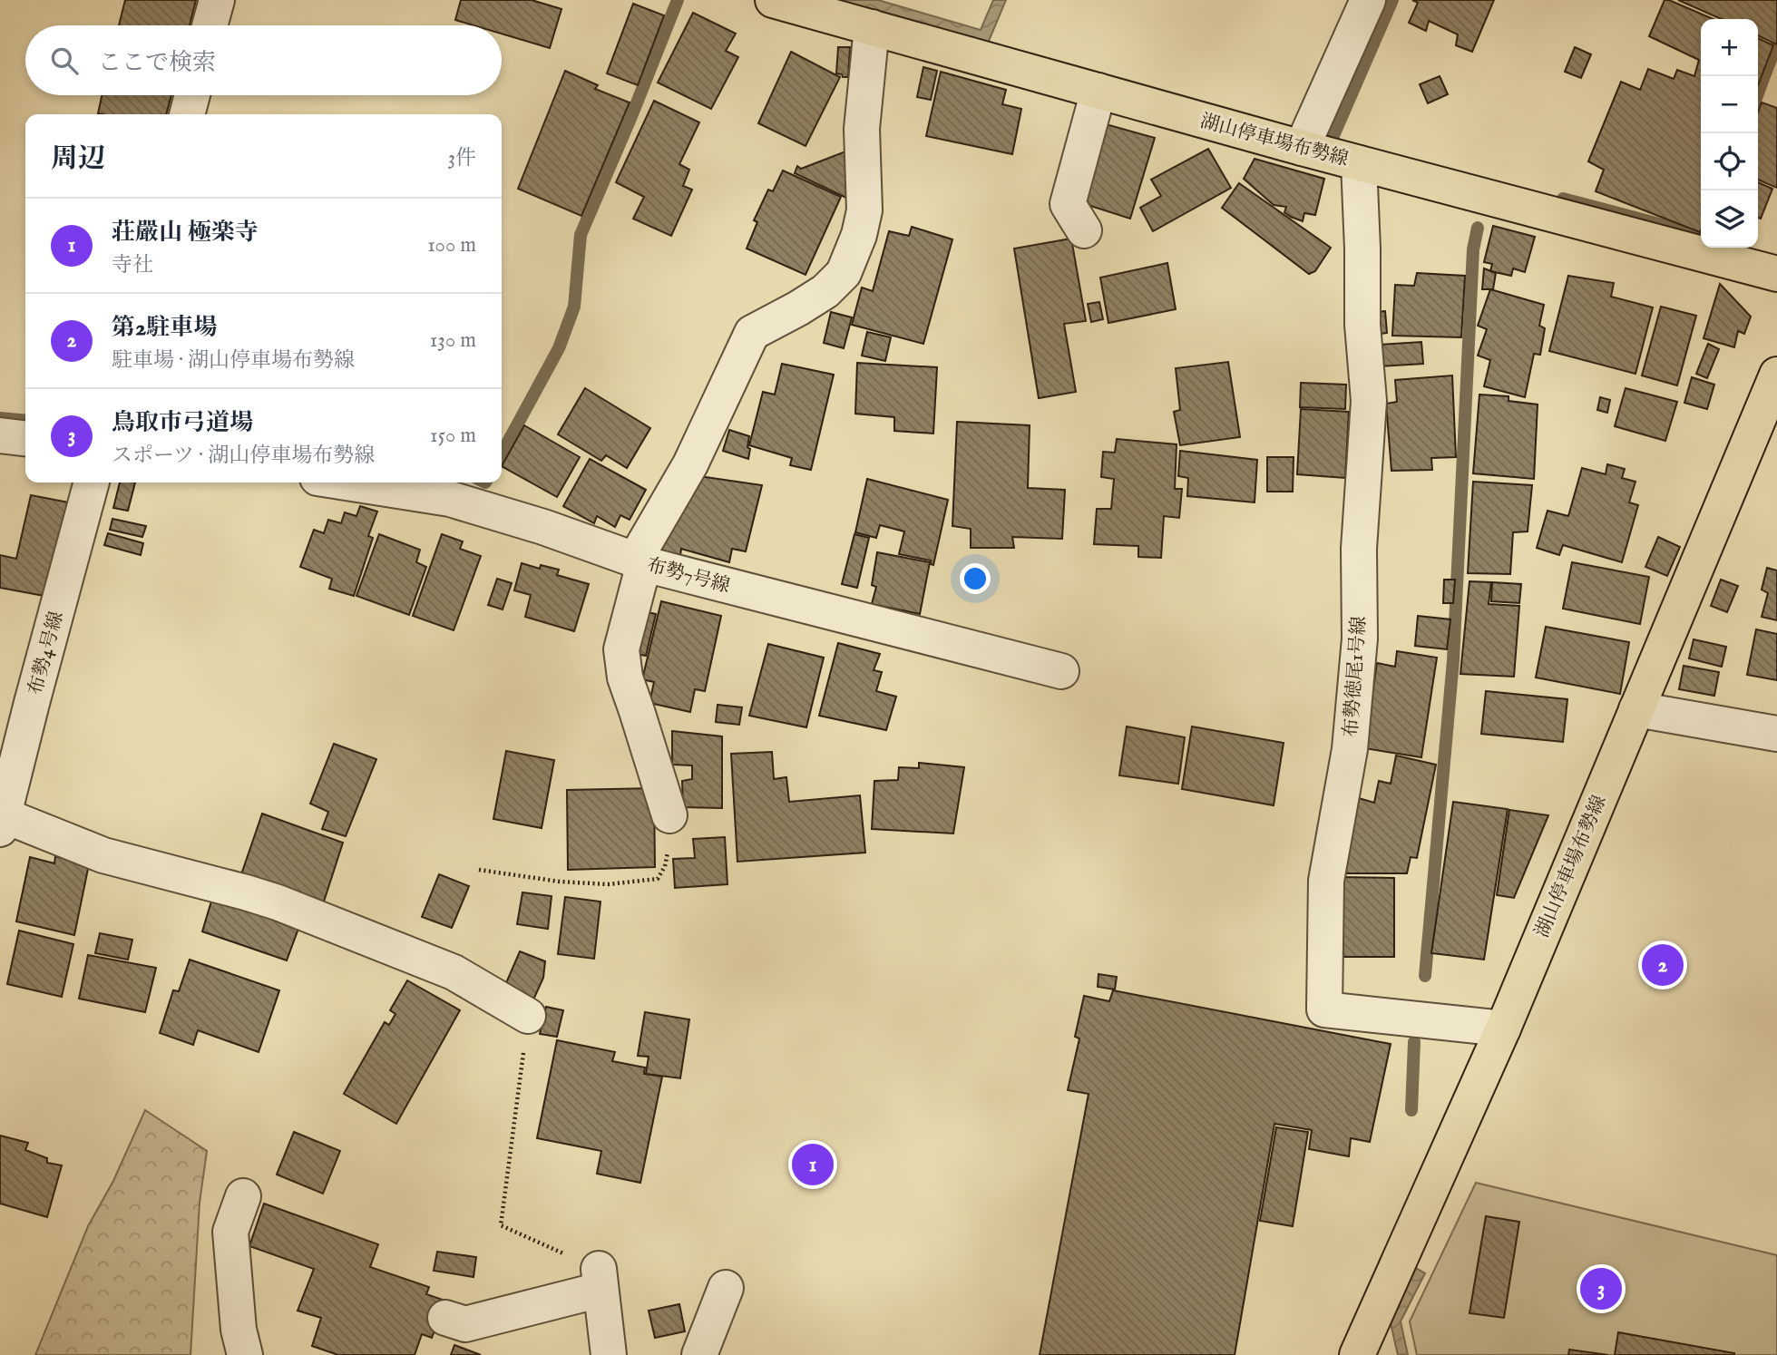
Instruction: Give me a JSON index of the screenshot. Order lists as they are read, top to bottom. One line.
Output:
{"streets":{"main road":["湖山停車場布勢線"],"street":["布勢7号線","布勢4号線","布勢徳尾1号線"]},"crossings":[["湖山停車場布勢線","布勢徳尾1号線"]],"page":{"map_buttons":["+","−"],"search":"ここで検索","heading":["周辺","3件"],"list":[{"mark":"1","name":"荘嚴山 極楽寺","note":"寺社","value":"100 m"},{"mark":"2","name":"第2駐車場","note":"駐車場 · 湖山停車場布勢線","value":"130 m"},{"mark":"3","name":"鳥取市弓道場","note":"スポーツ · 湖山停車場布勢線","value":"150 m"}],"pins":["2","1","3"]}}
